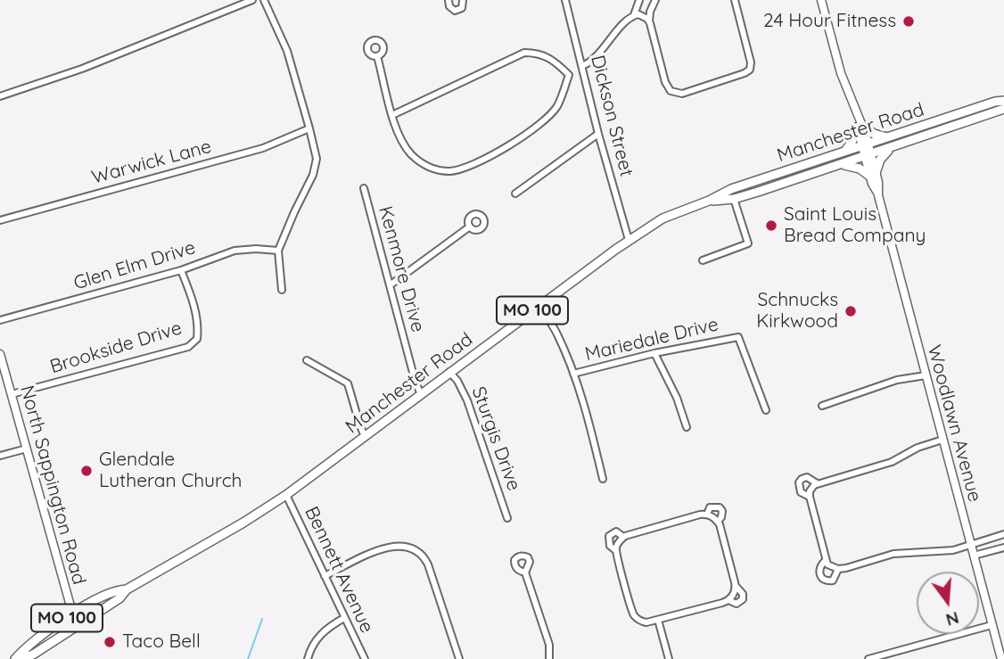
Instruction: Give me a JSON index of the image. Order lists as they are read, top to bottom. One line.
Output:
{"streets":{"main road":["Manchester Road","MO 100"],"street":["Dickson Street","Warwick Lane","Glen Elm Drive","Kenmore Drive","Mariedale Drive","Brookside Drive","Woodlawn Avenue","Sturgis Drive","North Sappington Road","Bennett Avenue"]},"crossings":[["Dickson Street","Manchester Road"],["Manchester Road","Kenmore Drive"],["Manchester Road","Woodlawn Avenue"],["Manchester Road","Sturgis Drive"],["Manchester Road","North Sappington Road"],["Manchester Road","Bennett Avenue"],["Glen Elm Drive","Brookside Drive"],["Brookside Drive","North Sappington Road"]],"places":["24 Hour Fitness","Saint Louis Bread Company","Schnucks Kirkwood","Glendale Lutheran Church","Taco Bell"],"north":"bottom"}
